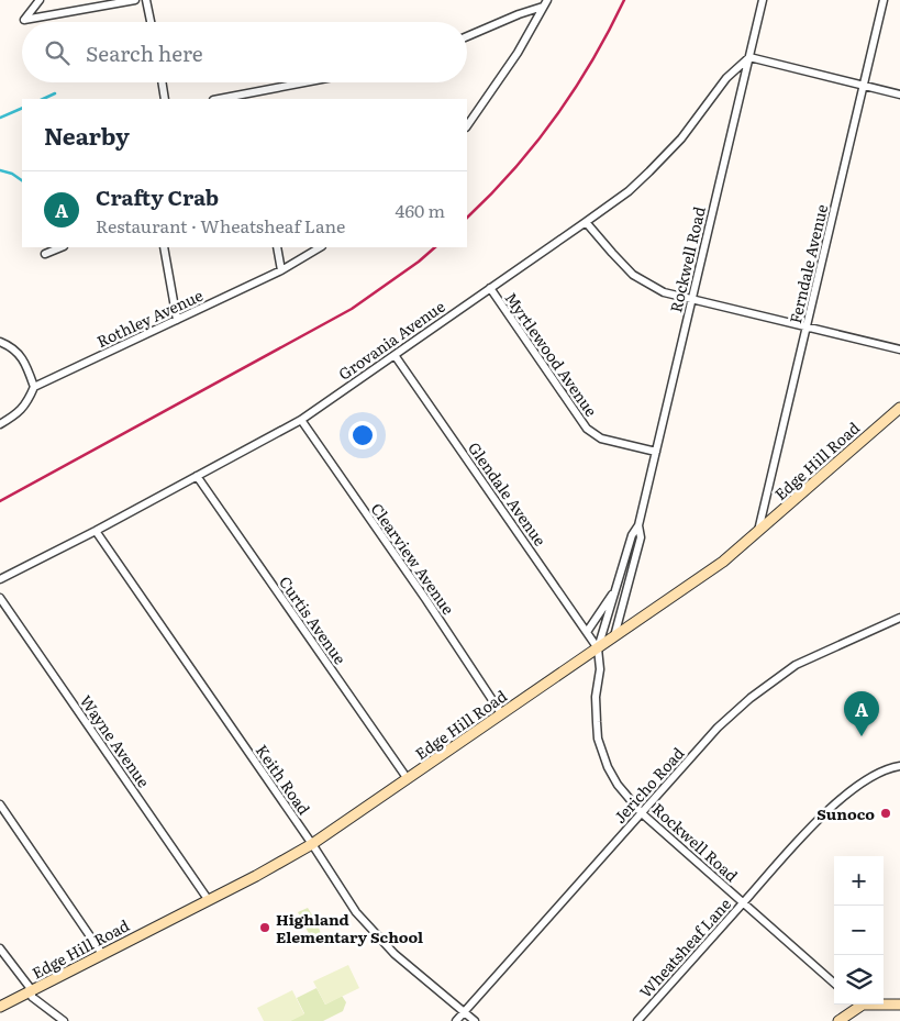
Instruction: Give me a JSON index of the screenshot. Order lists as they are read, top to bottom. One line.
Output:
{"streets":{"street":["Rockwell Road","Ferndale Avenue","Rothley Avenue","Grovania Avenue","Myrtlewood Avenue","Edge Hill Road","Glendale Avenue","Clearview Avenue","Curtis Avenue","Wayne Avenue","Keith Road","Jericho Road","Wheatsheaf Lane"]},"crossings":[["Rockwell Road","Grovania Avenue"],["Rockwell Road","Myrtlewood Avenue"],["Rockwell Road","Edge Hill Road"],["Rockwell Road","Glendale Avenue"],["Rockwell Road","Jericho Road"],["Rockwell Road","Wheatsheaf Lane"],["Ferndale Avenue","Edge Hill Road"],["Grovania Avenue","Myrtlewood Avenue"],["Grovania Avenue","Glendale Avenue"],["Grovania Avenue","Clearview Avenue"],["Grovania Avenue","Curtis Avenue"],["Grovania Avenue","Keith Road"],["Edge Hill Road","Glendale Avenue"],["Edge Hill Road","Clearview Avenue"],["Edge Hill Road","Curtis Avenue"],["Edge Hill Road","Wayne Avenue"],["Edge Hill Road","Keith Road"],["Keith Road","Jericho Road"]],"places":["Sunoco","Highland Elementary School"],"page":{"search":"Search here","heading":"Nearby","list":[{"mark":"A","name":"Crafty Crab","note":"Restaurant · Wheatsheaf Lane","value":"460 m"}],"pins":"A","map_buttons":["+","−"]}}
